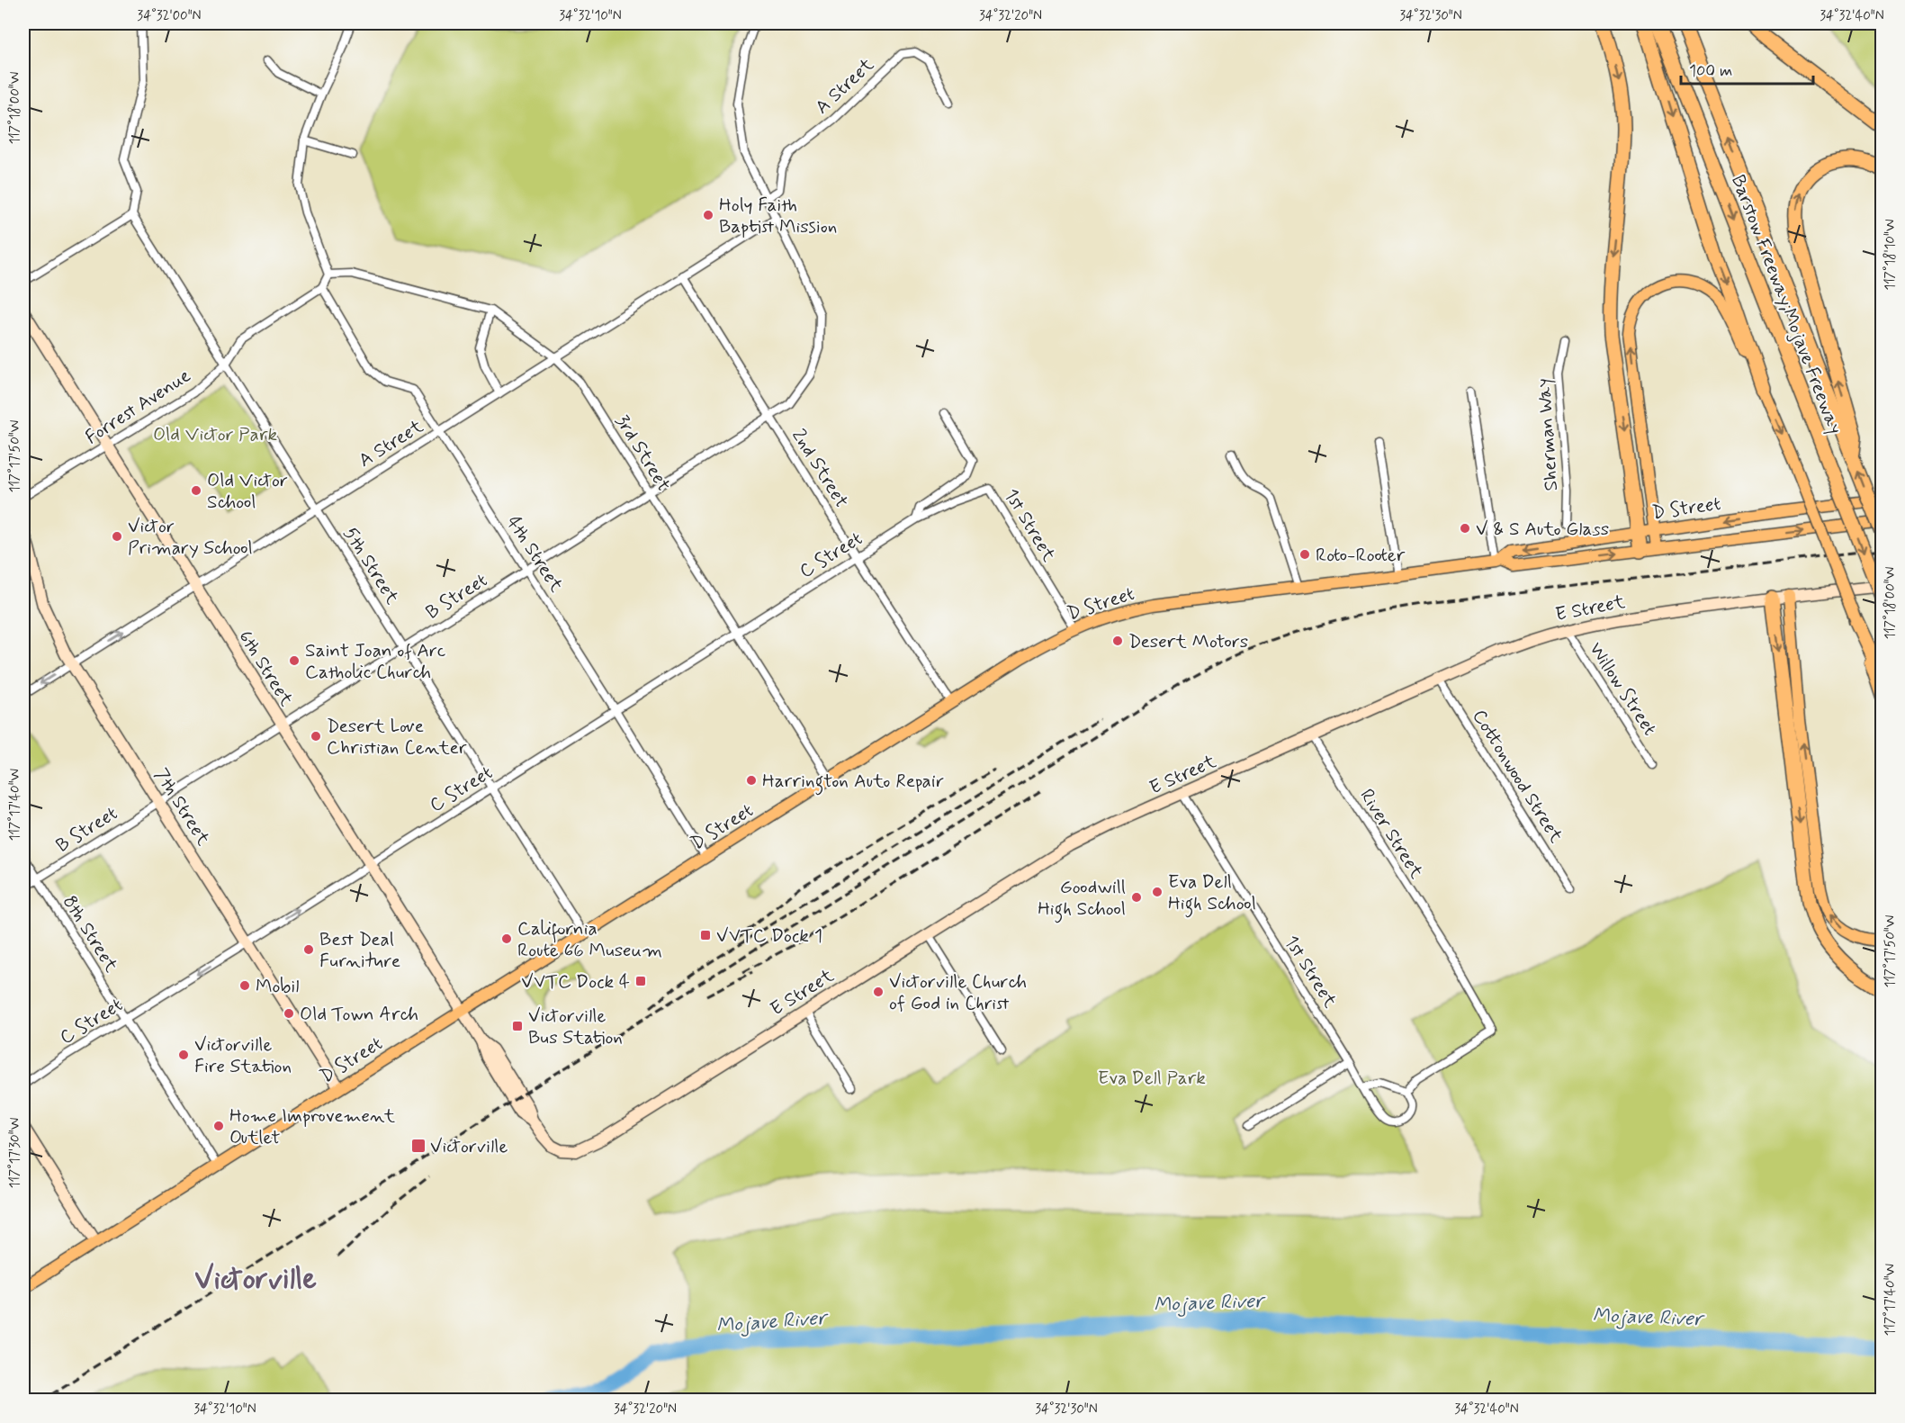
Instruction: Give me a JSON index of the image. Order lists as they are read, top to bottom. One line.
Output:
{"streets":{"highway":["Barstow Freeway;Mojave Freeway"],"main road":["D Street"],"street":["A Street","Forrest Avenue","Sherman Way","3rd Street","2nd Street","1st Street","4th Street","C Street","5th Street","B Street","E Street","6th Street","Willow Street","Cottonwood Street","7th Street","River Street","8th Street"]},"crossings":[["A Street","3rd Street"],["A Street","2nd Street"],["A Street","4th Street"],["A Street","5th Street"],["A Street","B Street"],["A Street","6th Street"],["A Street","7th Street"],["Forrest Avenue","4th Street"],["Forrest Avenue","5th Street"],["Forrest Avenue","6th Street"],["3rd Street","D Street"],["3rd Street","C Street"],["3rd Street","B Street"],["2nd Street","D Street"],["2nd Street","C Street"],["2nd Street","B Street"],["D Street","1st Street"],["D Street","4th Street"],["D Street","5th Street"],["D Street","6th Street"],["D Street","7th Street"],["D Street","8th Street"],["1st Street","C Street"],["1st Street","E Street"],["1st Street","River Street"],["4th Street","C Street"],["4th Street","B Street"],["C Street","5th Street"],["C Street","6th Street"],["C Street","7th Street"],["C Street","8th Street"],["5th Street","B Street"],["B Street","6th Street"],["B Street","7th Street"],["B Street","8th Street"],["E Street","6th Street"],["E Street","Willow Street"],["E Street","Cottonwood Street"],["E Street","River Street"]],"districts":["Victorville"],"water":["Mojave River"],"parks":["Old Victor Park","Eva Dell Park"],"places":{"other":["Holy Faith Baptist Mission","Old Victor School","V & S Auto Glass","Victor Primary School","Roto-Rooter","Desert Motors","Saint Joan of Arc Catholic Church","Desert Love Christian Center","Harrington Auto Repair","Eva Dell High School","Goodwill High School","California Route 66 Museum","Best Deal Furniture","Mobil","Victorville Church of God in Christ","Old Town Arch","Victorville Fire Station","Home Improvement Outlet"],"transit":["VVTC Dock 1","VVTC Dock 4","Victorville Bus Station","Victorville"]},"scale_bar":"100 m","coordinates":["34°32'00\"N","34°32'10\"N","34°32'20\"N","34°32'30\"N","34°32'40\"N","117°18'00\"W","117°18'10\"W","117°17'50\"W","117°17'40\"W","117°17'30\"W"]}
